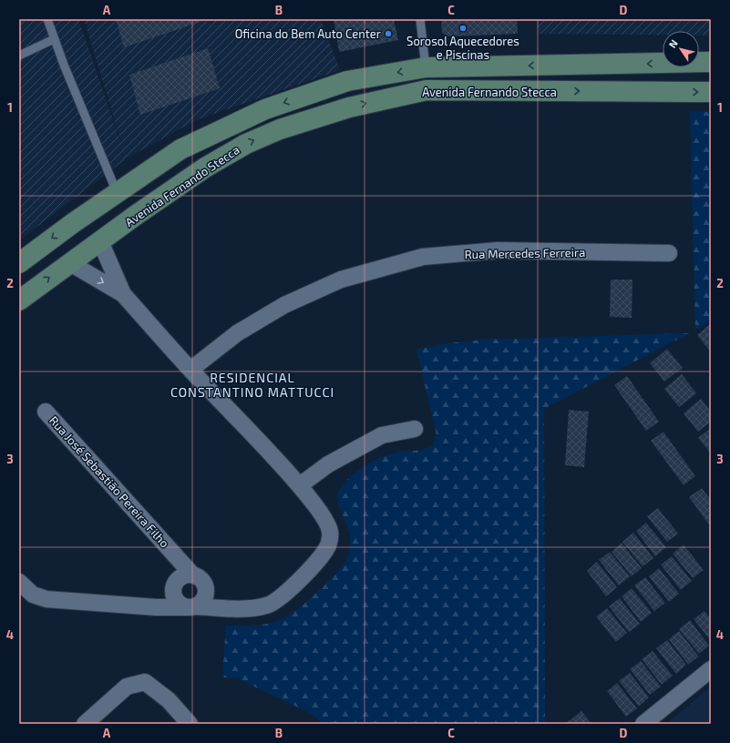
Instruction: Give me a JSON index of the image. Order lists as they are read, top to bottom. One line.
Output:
{"streets":{"main road":["Avenida Fernando Stecca"],"street":["Rua Mercedes Ferreira","Rua José Sebastião Pereira Filho"]},"districts":["RESIDENCIAL CONSTANTINO MATTUCCI"],"places":["Sorosol Aquecedores e Piscinas","Oficina do Bem Auto Center"],"north":"top left","grid":{"columns":["A","B","C","D"],"rows":["1","2","3","4"]}}
